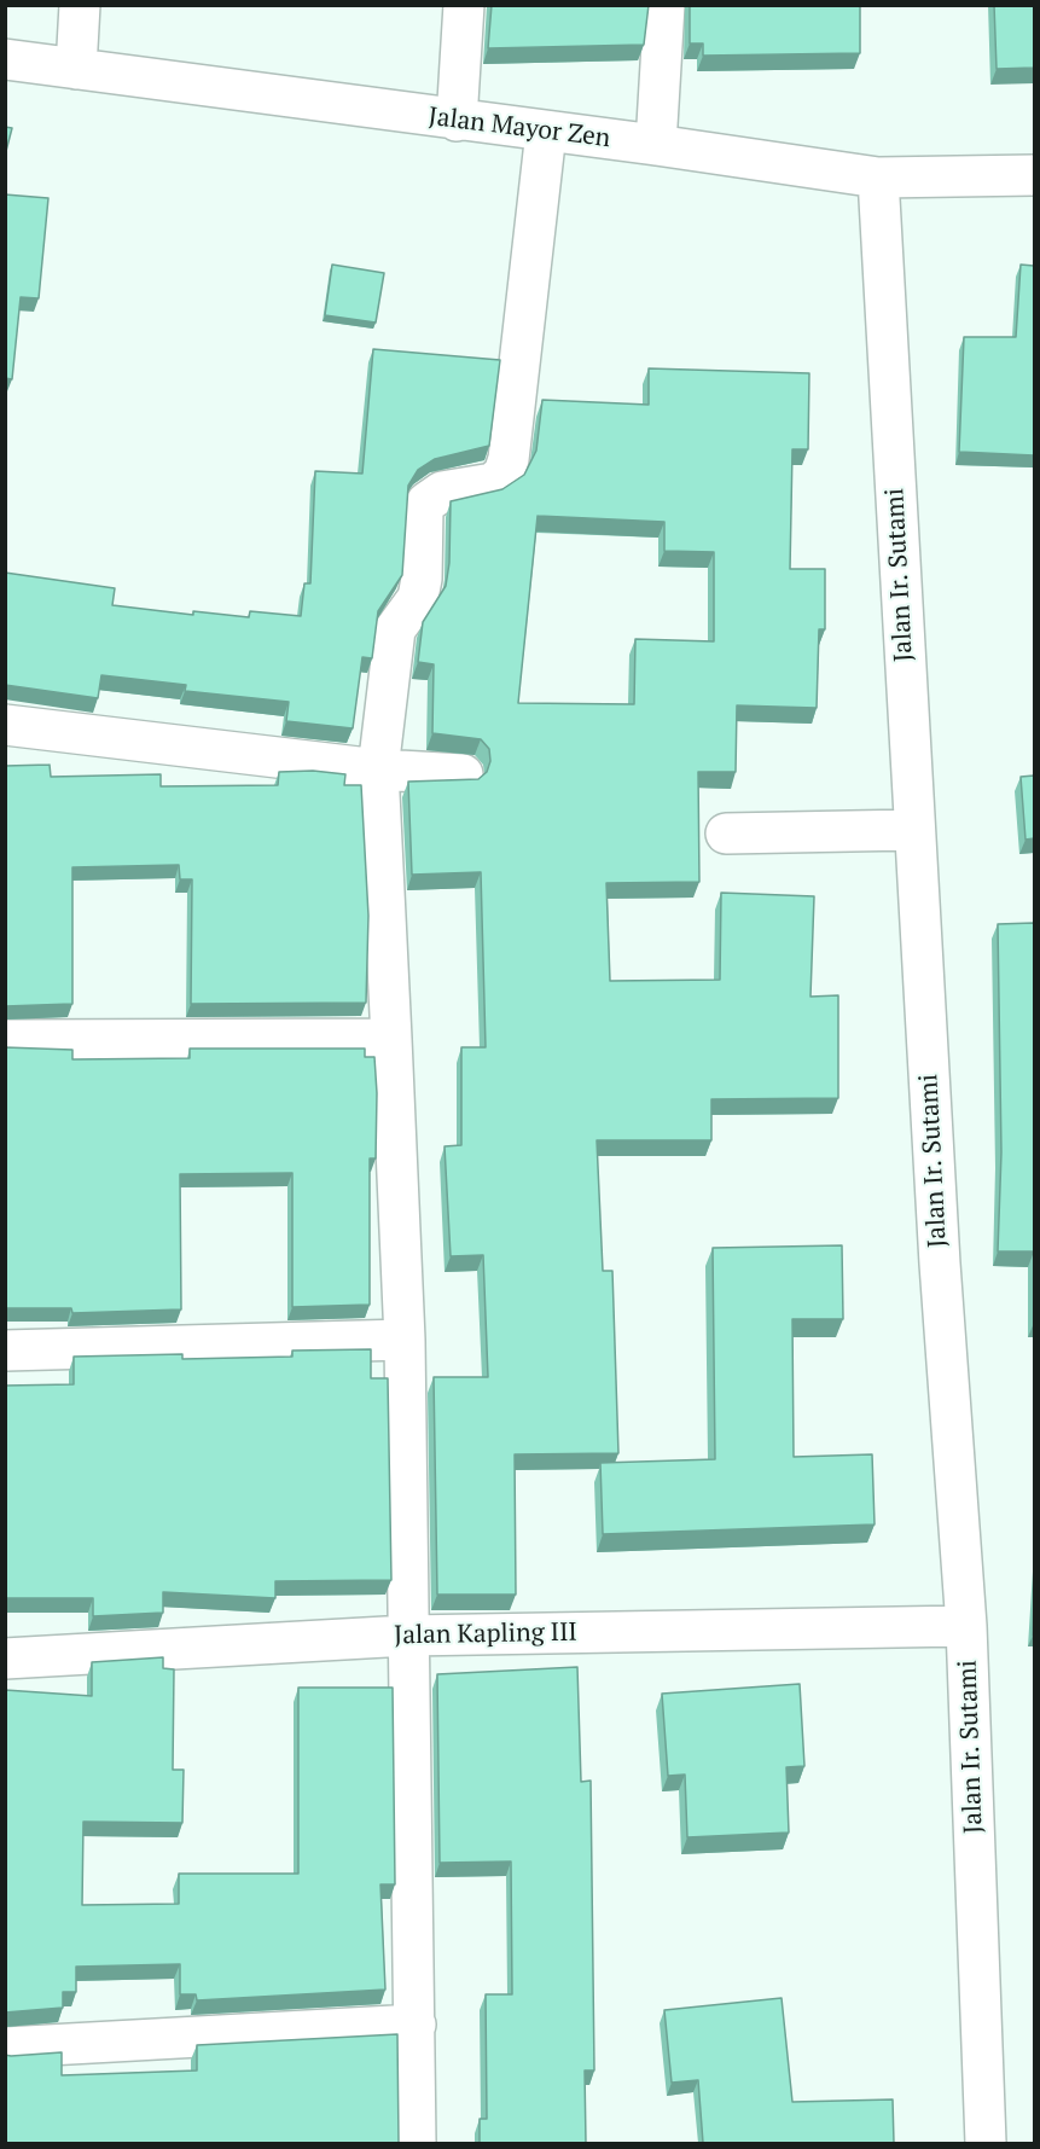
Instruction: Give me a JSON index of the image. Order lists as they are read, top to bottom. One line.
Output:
{"streets":{"street":["Jalan Mayor Zen","Jalan Ir. Sutami","Jalan Kapling III"]},"crossings":[["Jalan Mayor Zen","Jalan Ir. Sutami"],["Jalan Ir. Sutami","Jalan Kapling III"]]}
